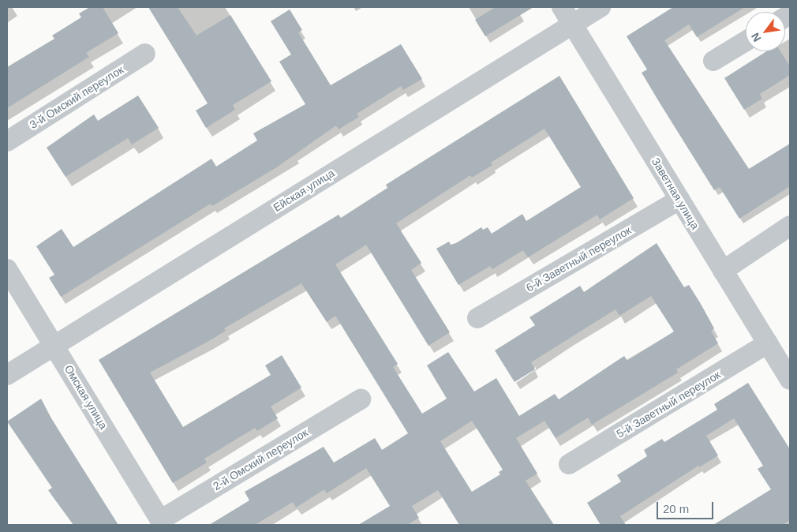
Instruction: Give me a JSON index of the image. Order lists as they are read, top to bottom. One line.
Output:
{"streets":{"street":["3-й Омский переулок","Ейская улица","Заветная улица","6-й Заветный переулок","Омская улица","5-й Заветный переулок","2-й Омский переулок"]},"crossings":[["Ейская улица","Заветная улица"],["Ейская улица","Омская улица"],["Заветная улица","6-й Заветный переулок"],["Заветная улица","5-й Заветный переулок"],["Омская улица","2-й Омский переулок"]],"scale_bar":"20 m","north":"bottom left"}
